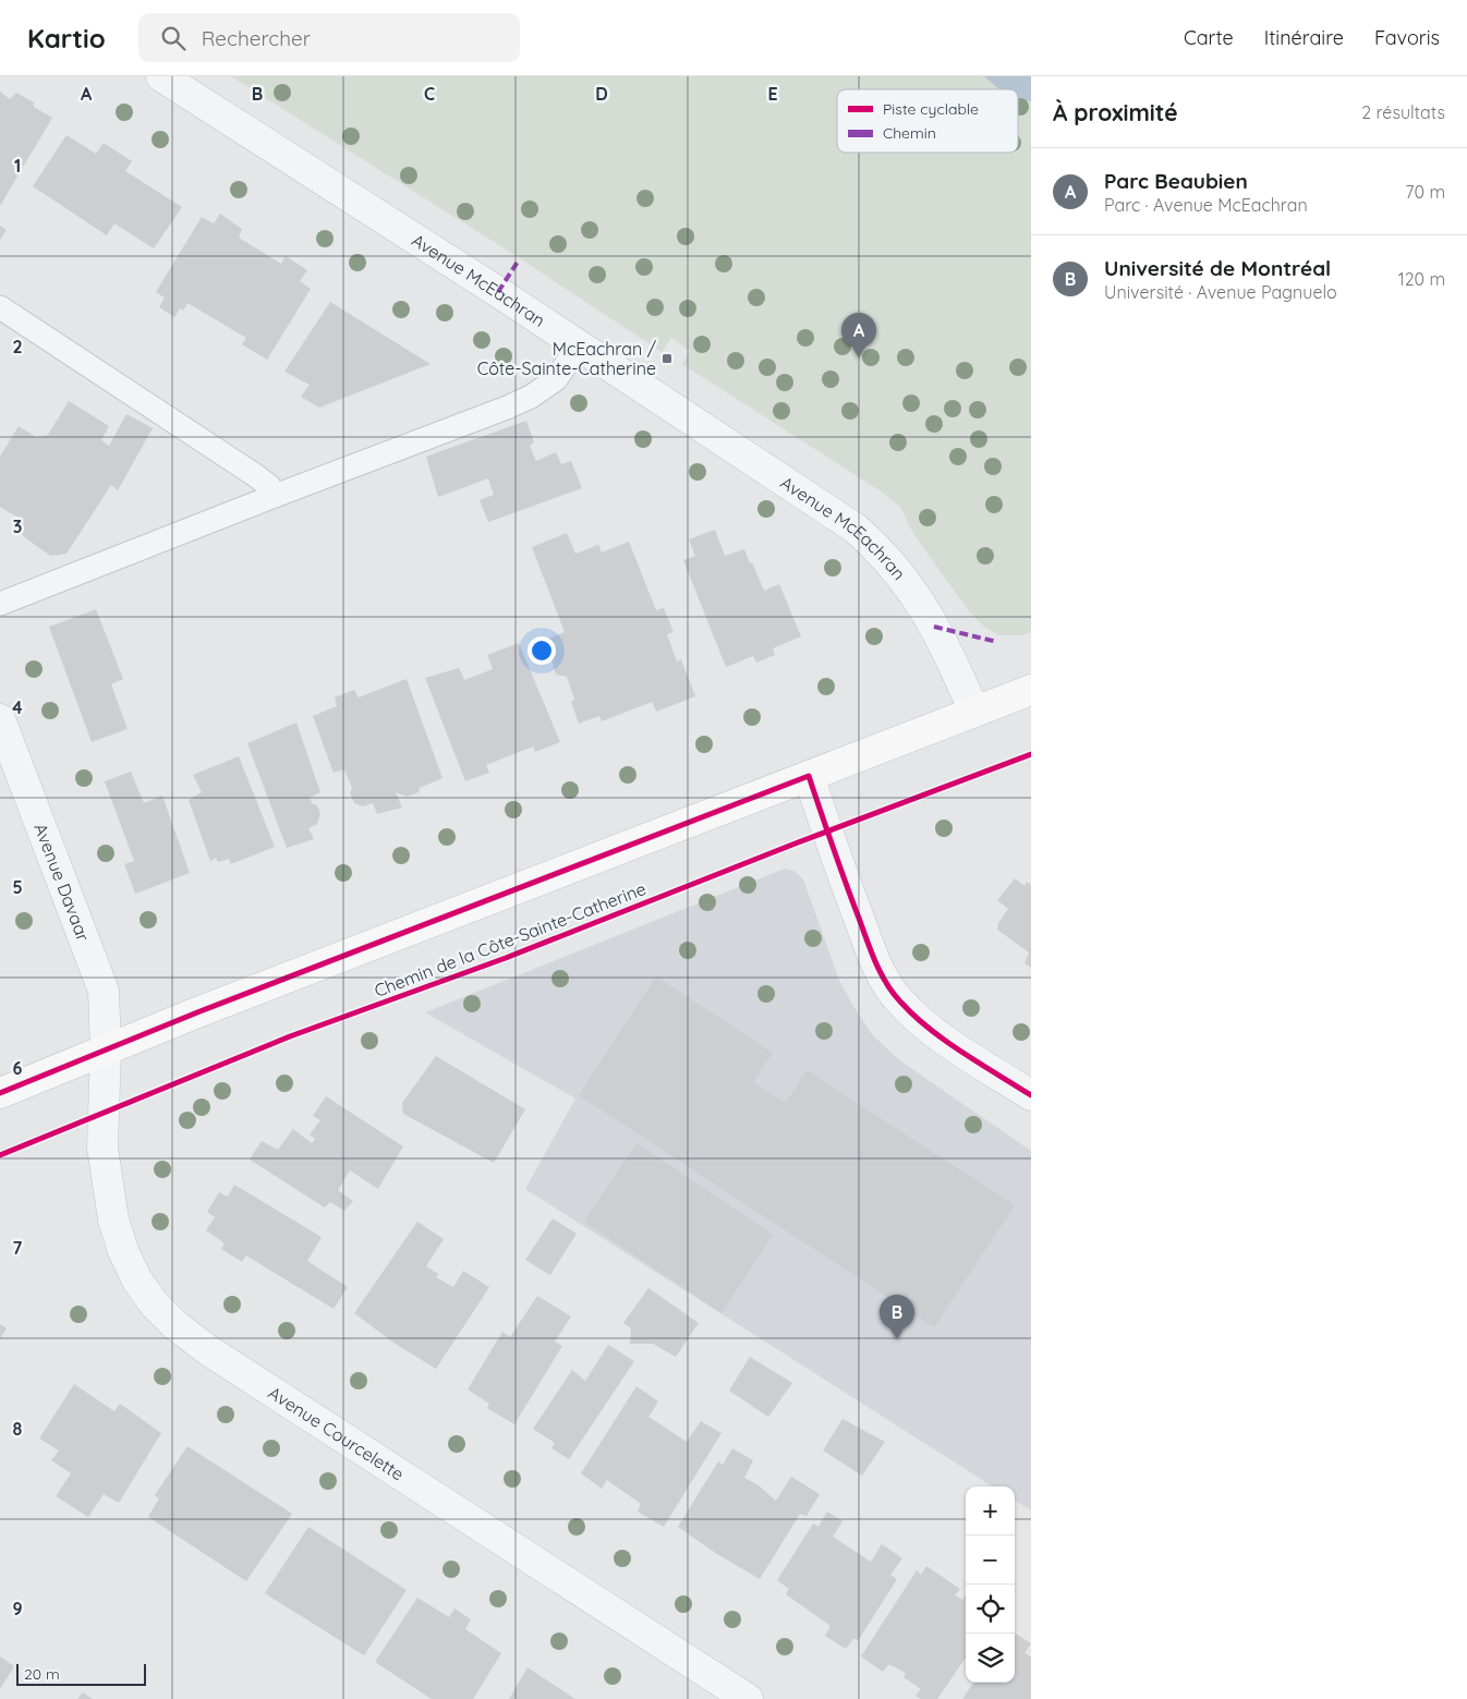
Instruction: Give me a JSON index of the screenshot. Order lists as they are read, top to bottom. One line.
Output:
{"streets":{"street":["Avenue McEachran","Avenue Davaar","Avenue Courcelette"],"cycle path":["Chemin de la Côte-Sainte-Catherine"]},"crossings":[["Avenue Davaar","Avenue Courcelette"]],"places":{"transit":["McEachran / Côte-Sainte-Catherine"]},"legend":["Piste cyclable","Chemin"],"scale_bar":"20 m","page":{"header":"Kartio","search":"Rechercher","nav":["Carte","Itinéraire","Favoris"],"heading":["À proximité","2 résultats"],"list":[{"mark":"A","name":"Parc Beaubien","note":"Parc · Avenue McEachran","value":"70 m"},{"mark":"B","name":"Université de Montréal","note":"Université · Avenue Pagnuelo","value":"120 m"}],"pins":["A","B"],"map_buttons":["+","−"],"scale":"20 m"},"grid":{"columns":["A","B","C","D","E"],"rows":["1","2","3","4","5","6","7","8","9"]}}
